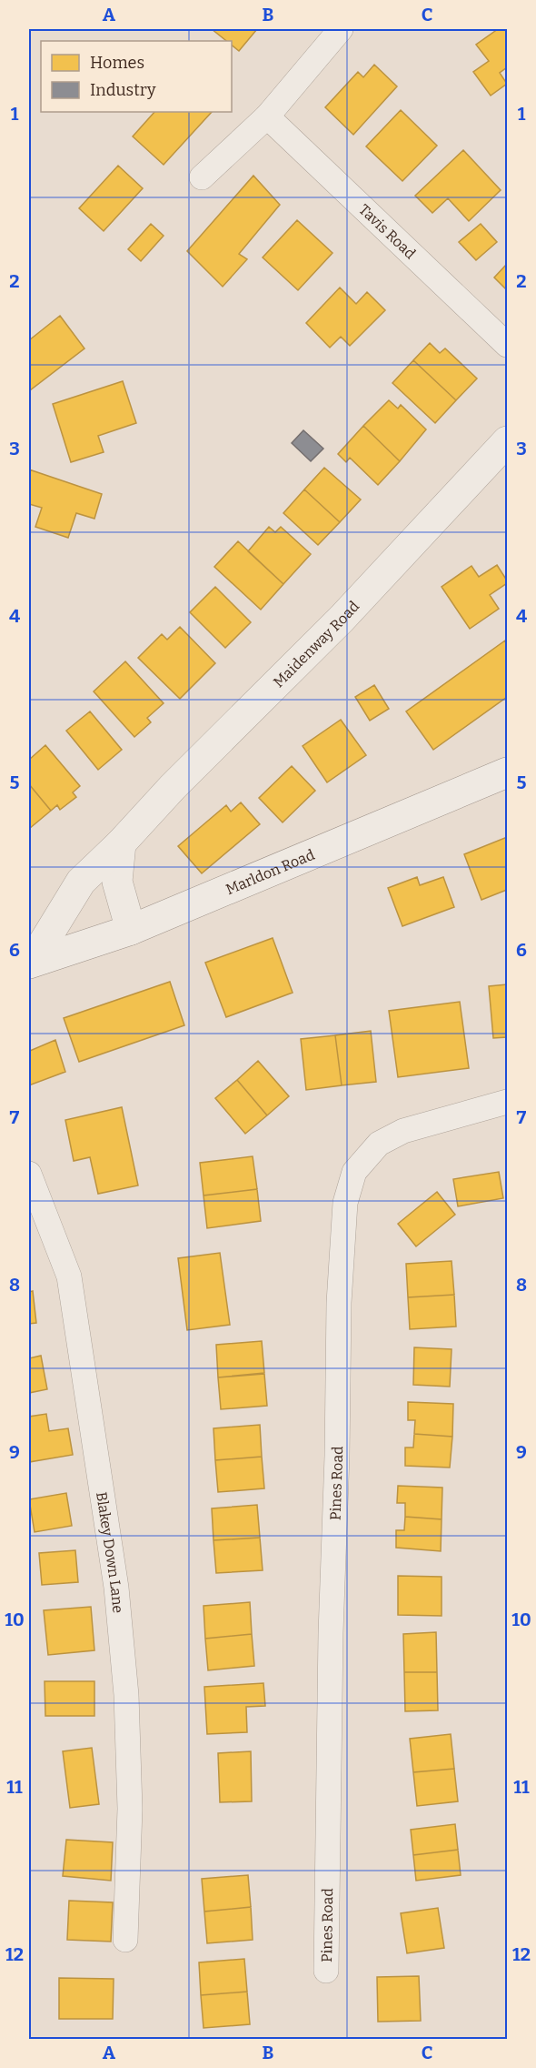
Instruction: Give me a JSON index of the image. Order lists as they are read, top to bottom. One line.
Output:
{"streets":{"street":["Tavis Road","Maidenway Road","Marldon Road","Pines Road","Blakey Down Lane"]},"crossings":[["Maidenway Road","Marldon Road"]],"legend":["Homes","Industry"],"grid":{"columns":["A","B","C"],"rows":["1","2","3","4","5","6","7","8","9","10","11","12"]}}
